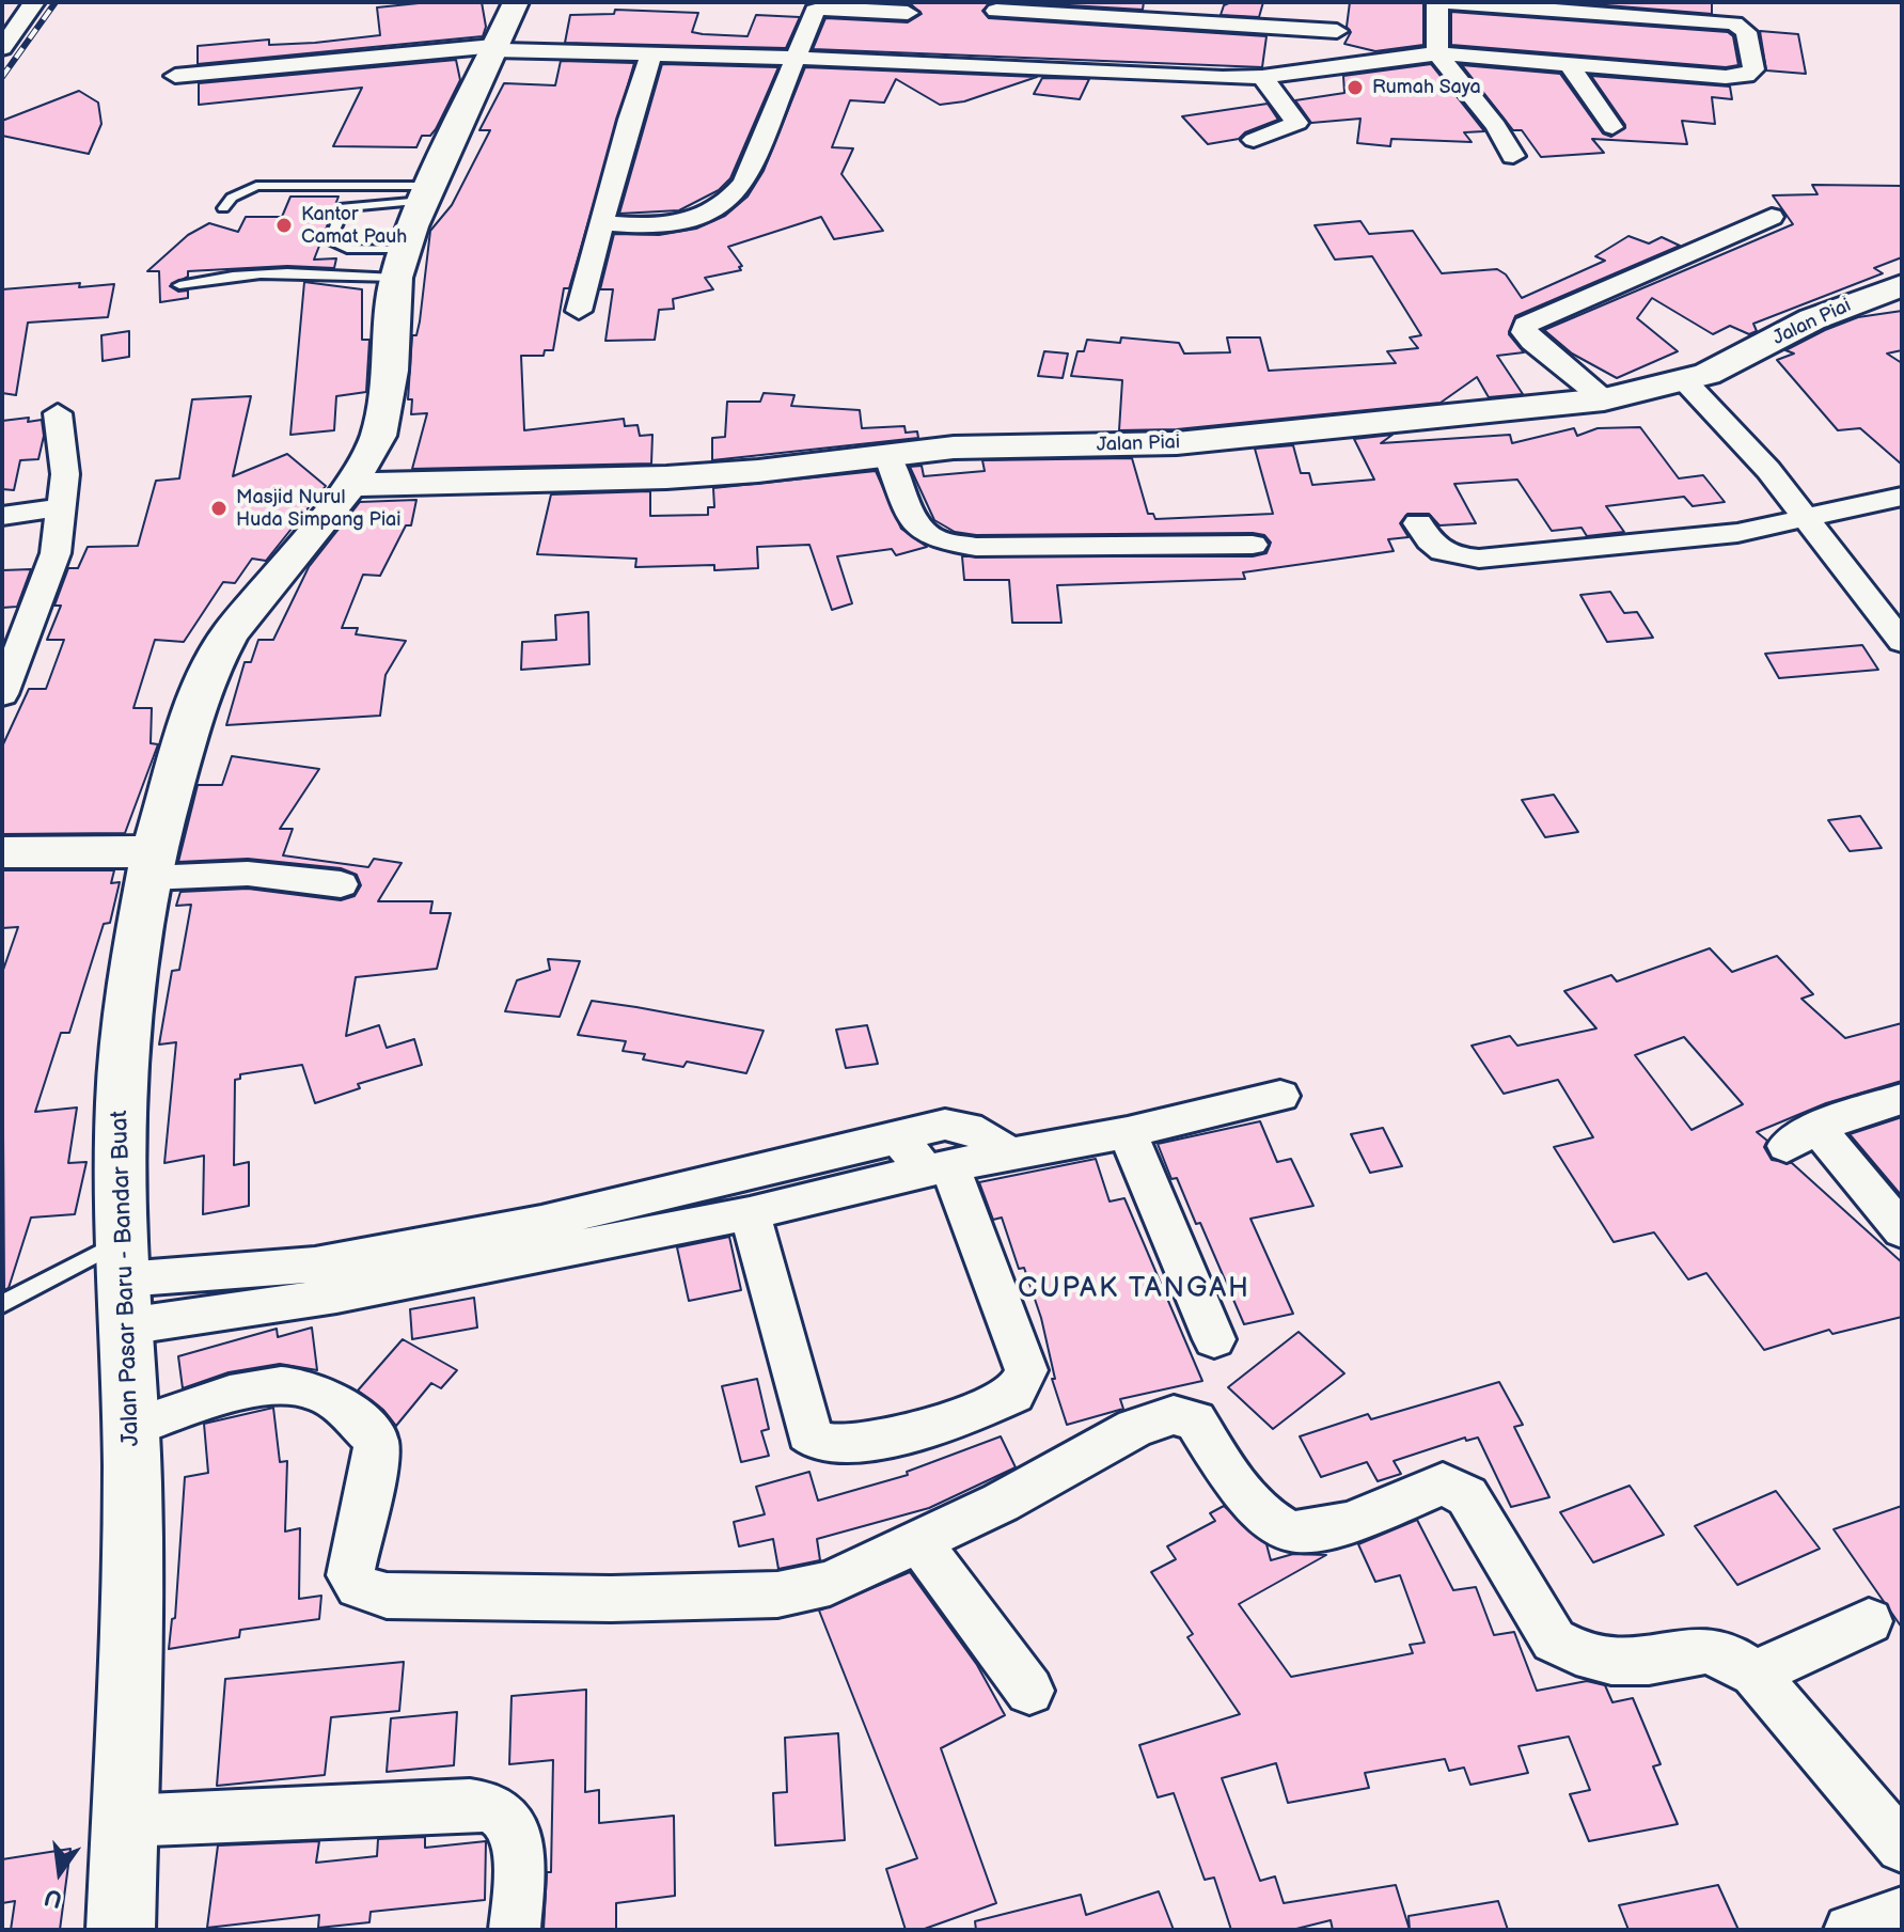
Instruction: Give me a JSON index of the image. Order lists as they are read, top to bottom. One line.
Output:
{"streets":{"street":["Jalan Piai","Jalan Pasar Baru - Bandar Buat"]},"crossings":[["Jalan Piai","Jalan Pasar Baru - Bandar Buat"]],"districts":["CUPAK TANGAH"],"places":["Rumah Saya","Kantor Camat Pauh","Masjid Nurul Huda Simpang Piai"],"north":"bottom"}
